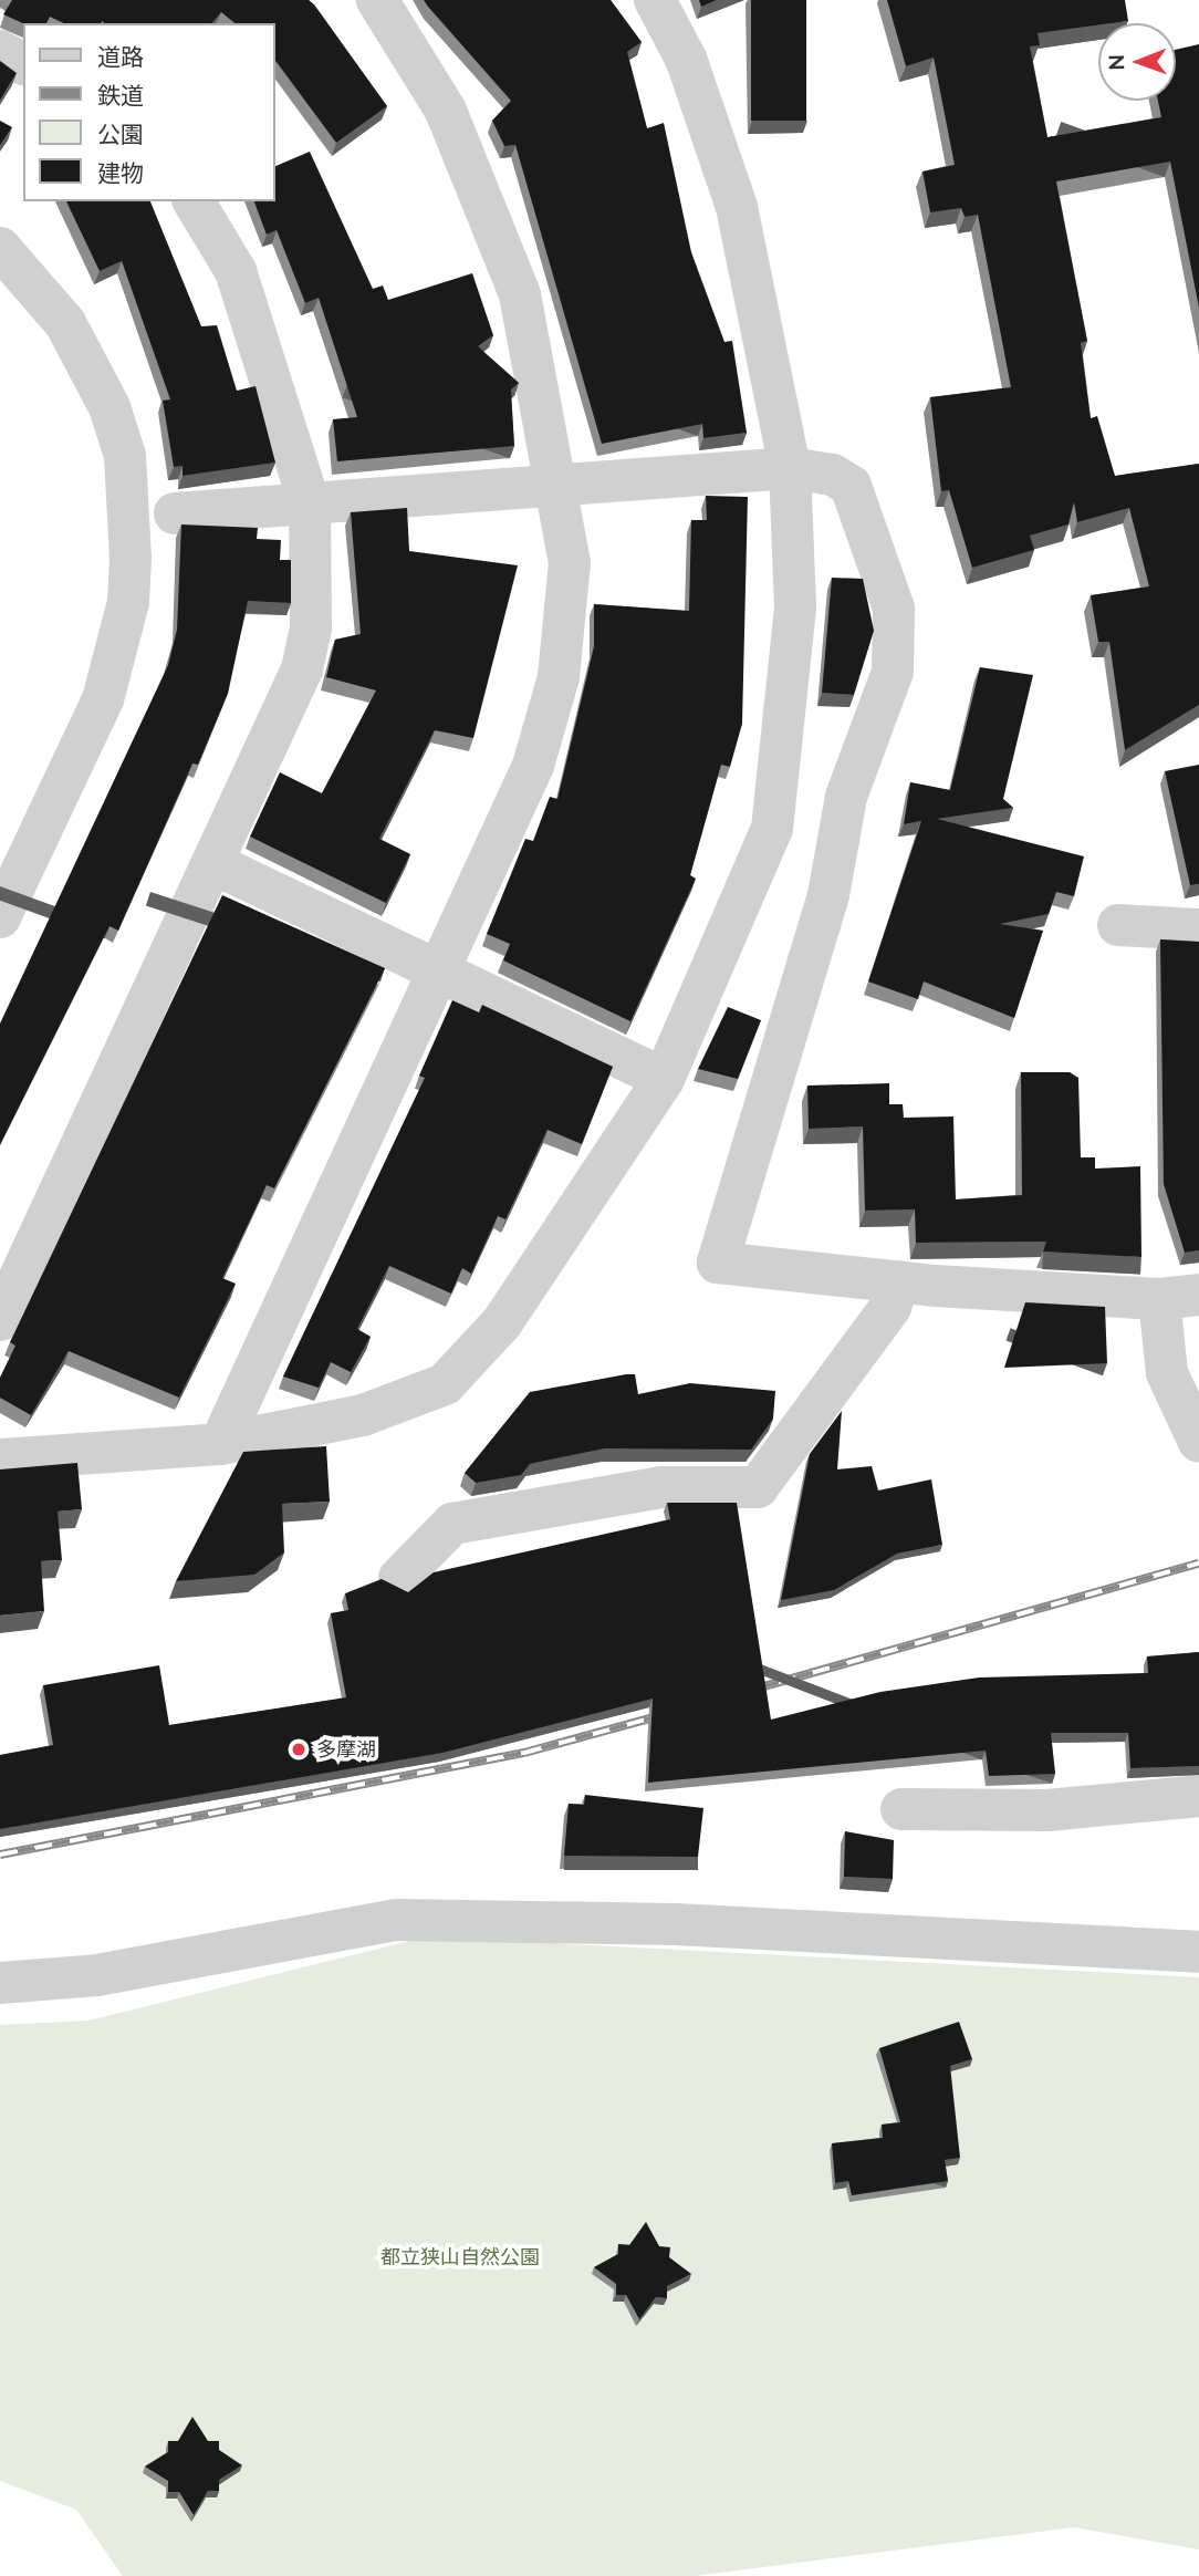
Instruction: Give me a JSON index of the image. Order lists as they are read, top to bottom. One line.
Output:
{"parks":["都立狭山自然公園"],"places":["多摩湖"],"legend":["道路","鉄道","公園","建物"],"north":"left"}
